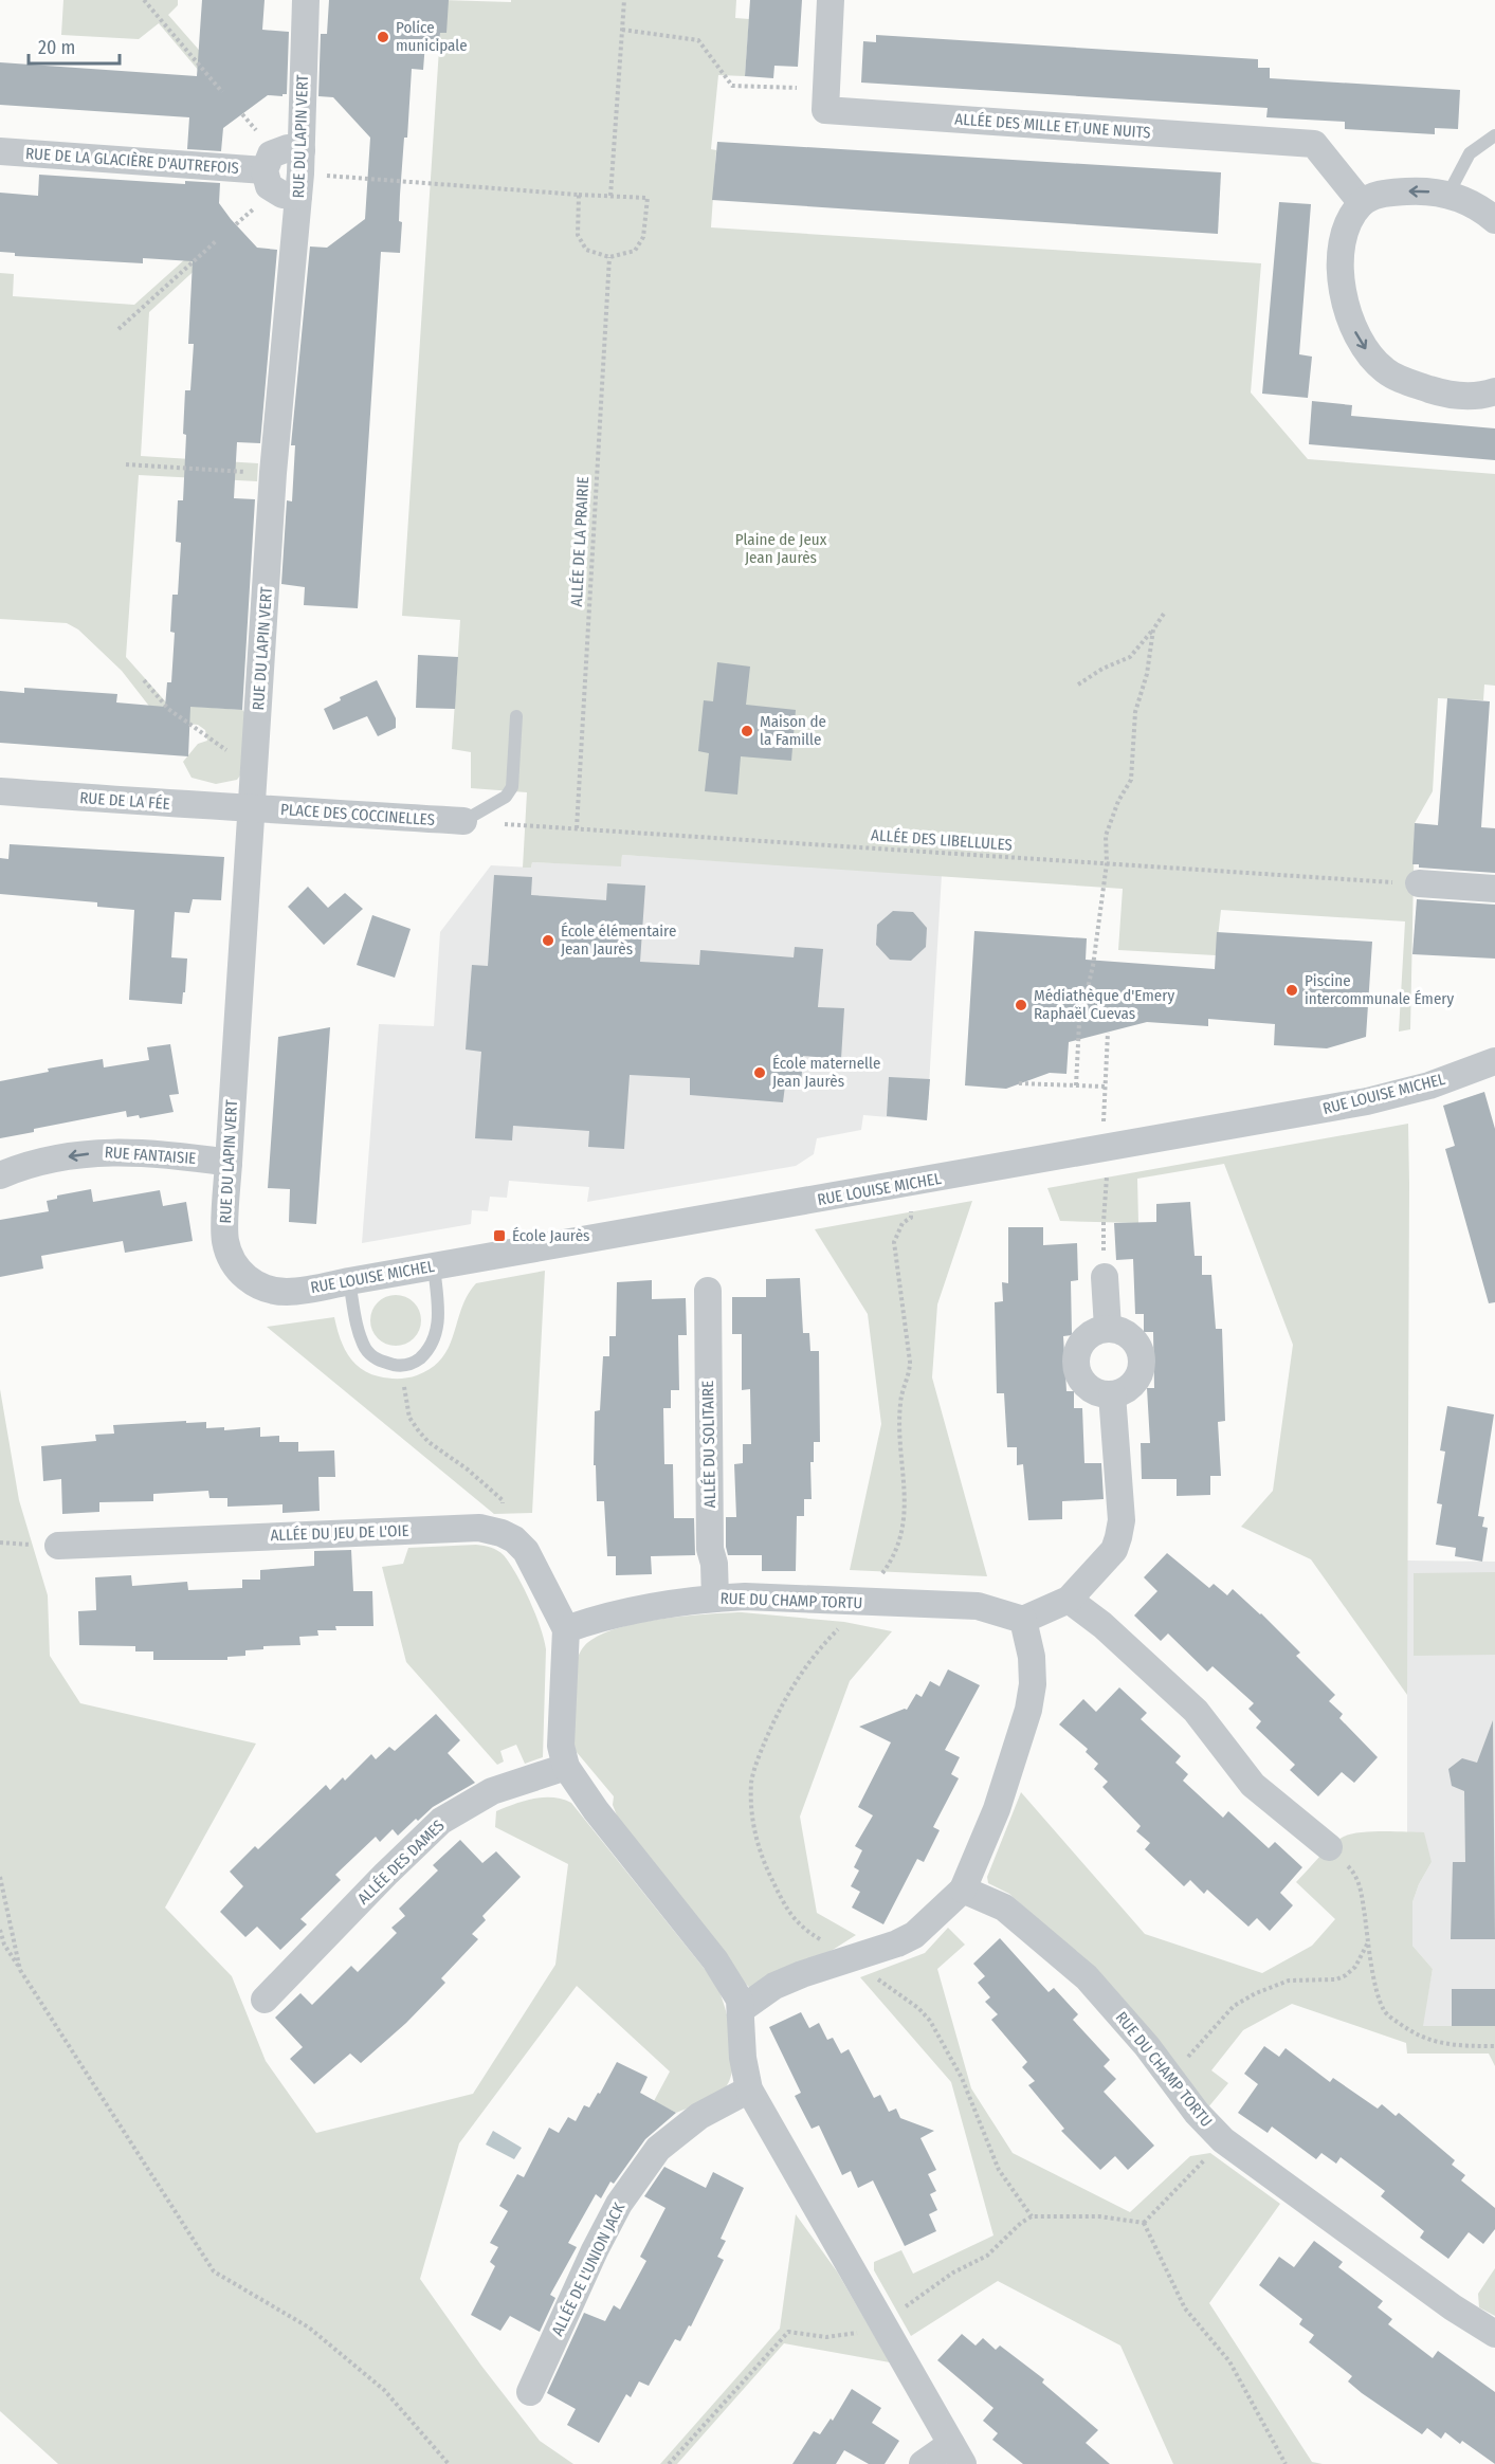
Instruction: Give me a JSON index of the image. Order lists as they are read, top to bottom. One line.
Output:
{"streets":{"street":["ALLÉE DES MILLE ET UNE NUITS","RUE DU LAPIN VERT","RUE DE LA GLACIÈRE D'AUTREFOIS","RUE DE LA FÉE","PLACE DES COCCINELLES","RUE LOUISE MICHEL","RUE FANTAISIE","ALLÉE DU SOLITAIRE","ALLÉE DU JEU DE L'OIE","RUE DU CHAMP TORTU","ALLÉE DES DAMES","ALLÉE DE L'UNION JACK"],"path":["ALLÉE DE LA PRAIRIE","ALLÉE DES LIBELLULES"]},"crossings":[["RUE DU LAPIN VERT","RUE DE LA GLACIÈRE D'AUTREFOIS"],["RUE DU LAPIN VERT","RUE DE LA FÉE"],["RUE DU LAPIN VERT","PLACE DES COCCINELLES"],["RUE DU LAPIN VERT","RUE LOUISE MICHEL"],["RUE DU LAPIN VERT","RUE FANTAISIE"],["ALLÉE DE LA PRAIRIE","ALLÉE DES LIBELLULES"],["RUE DE LA FÉE","PLACE DES COCCINELLES"],["PLACE DES COCCINELLES","ALLÉE DES LIBELLULES"],["ALLÉE DU SOLITAIRE","RUE DU CHAMP TORTU"]],"one_way":["RUE FANTAISIE"],"parks":["Plaine de Jeux Jean Jaurès"],"places":{"other":["Police municipale","Maison de la Famille","École élémentaire Jean Jaurès","Piscine intercommunale Émery","Médiathèque d'Emery Raphaël Cuevas","École maternelle Jean Jaurès"],"transit":["École Jaurès"]},"scale_bar":"20 m"}
